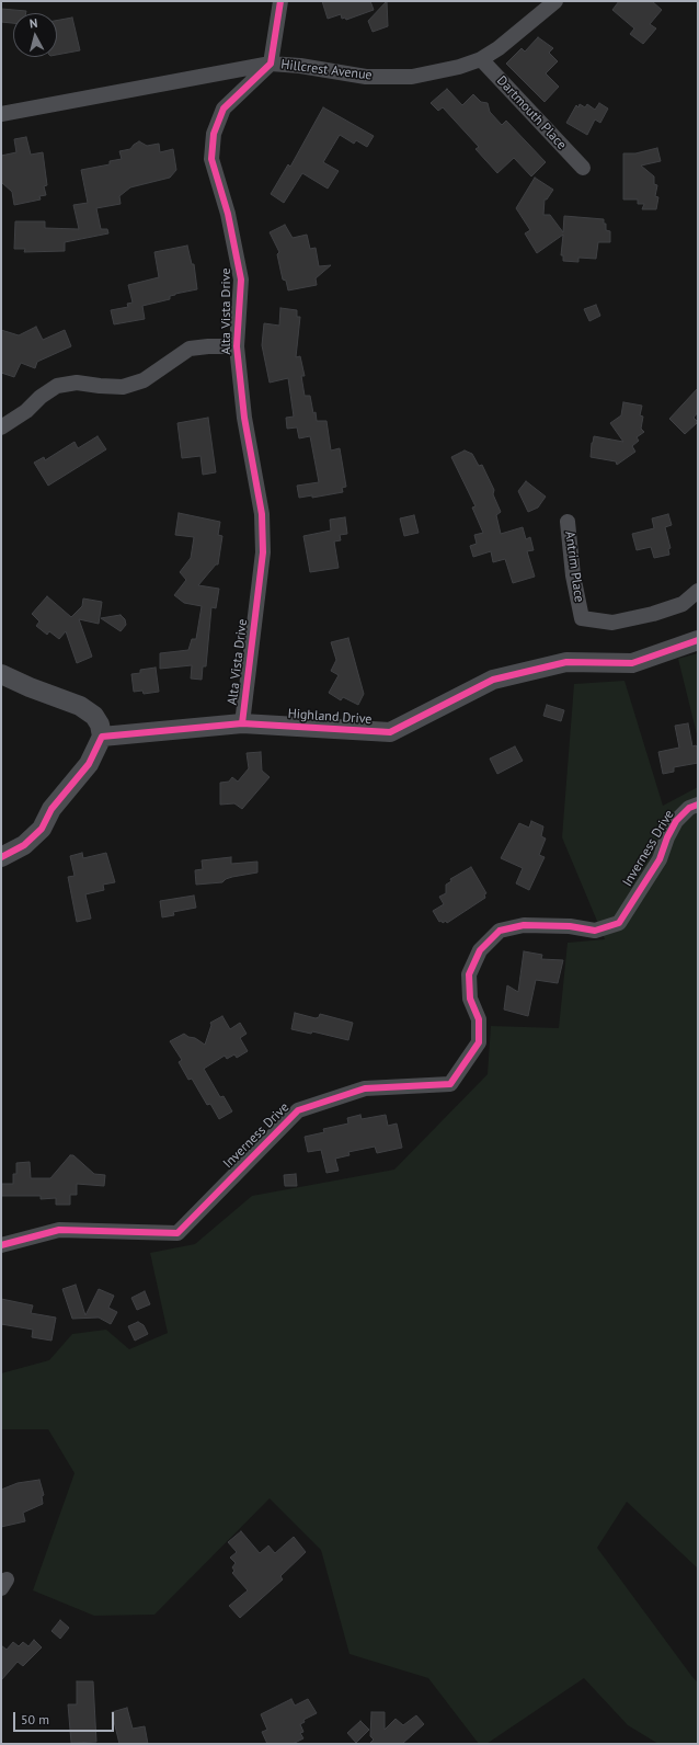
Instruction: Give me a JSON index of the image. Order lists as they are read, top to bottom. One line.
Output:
{"streets":{"street":["Hillcrest Avenue","Dartmouth Place","Alta Vista Drive","Antrim Place","Highland Drive","Inverness Drive"]},"crossings":[["Hillcrest Avenue","Dartmouth Place"],["Hillcrest Avenue","Alta Vista Drive"],["Alta Vista Drive","Highland Drive"]],"scale_bar":"50 m","north":"top"}
